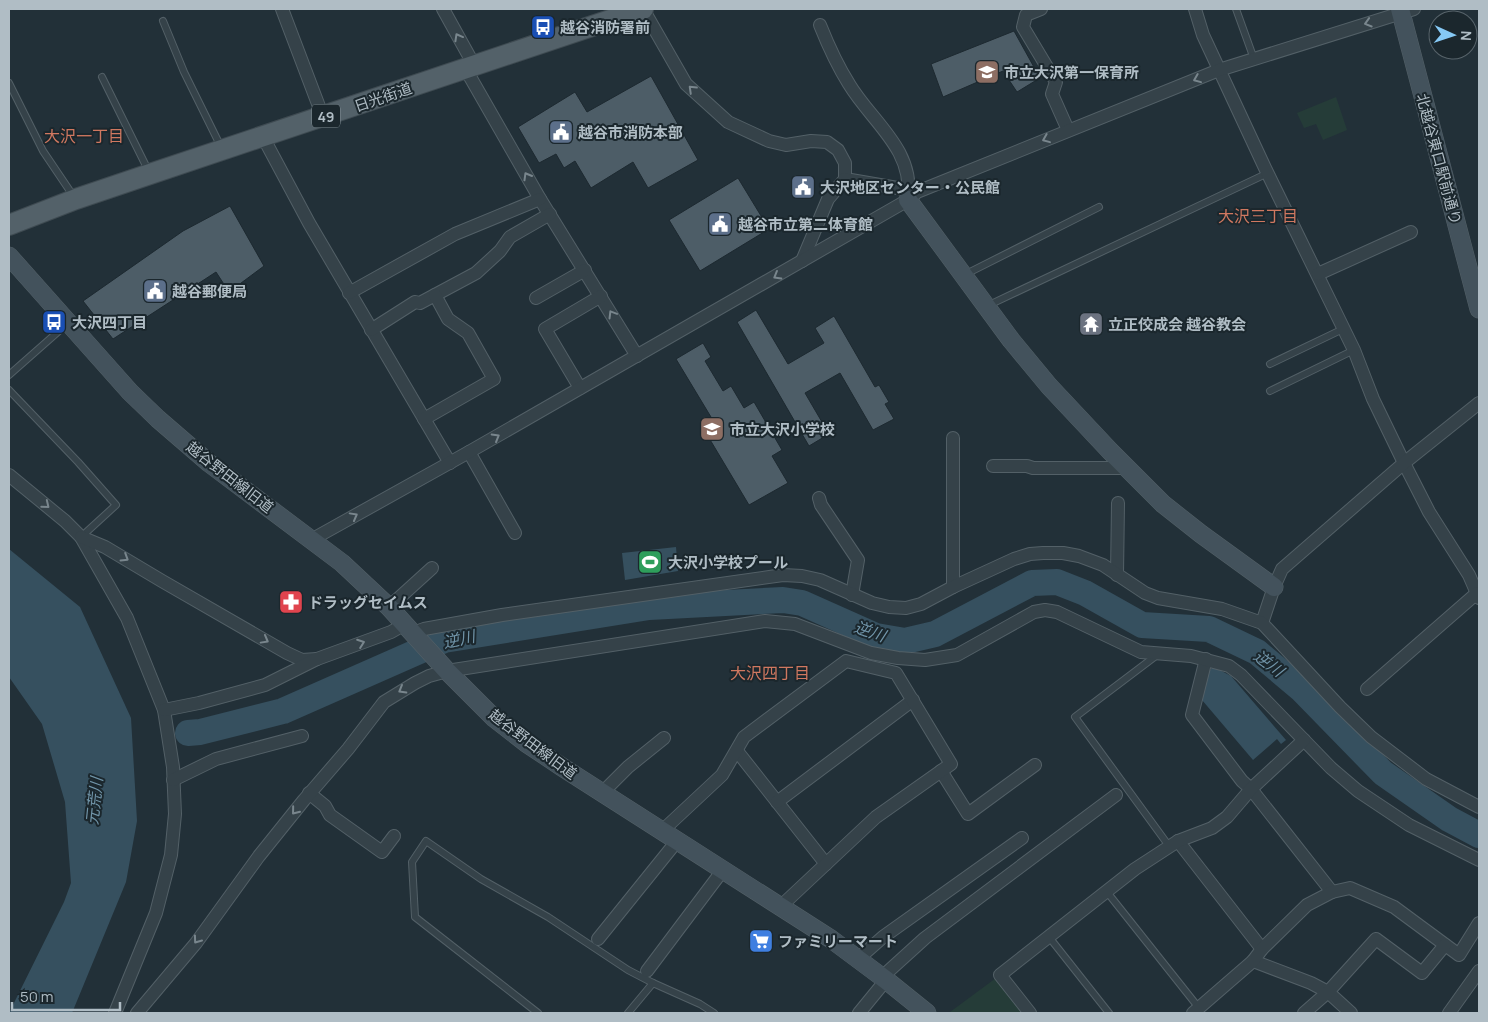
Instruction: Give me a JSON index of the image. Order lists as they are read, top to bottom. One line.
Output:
{"streets":{"main road":["日光街道","49"],"street":["北越谷東口駅前通り","越谷野田線旧道"]},"districts":["大沢一丁目","大沢三丁目","大沢四丁目"],"water":["逆川","元荒川"],"places":{"bus stop":["越谷消防署前","大沢四丁目"],"school or university":["市立大沢第一保育所","市立大沢小学校"],"public building":["越谷市消防本部","大沢地区センター・公民館","越谷市立第二体育館","越谷郵便局"],"temple":["立正佼成会 越谷教会"],"sports":["大沢小学校プール"],"pharmacy":["ドラッグセイムス"],"supermarket":["ファミリーマート"]},"scale_bar":"50 m","north":"right"}
